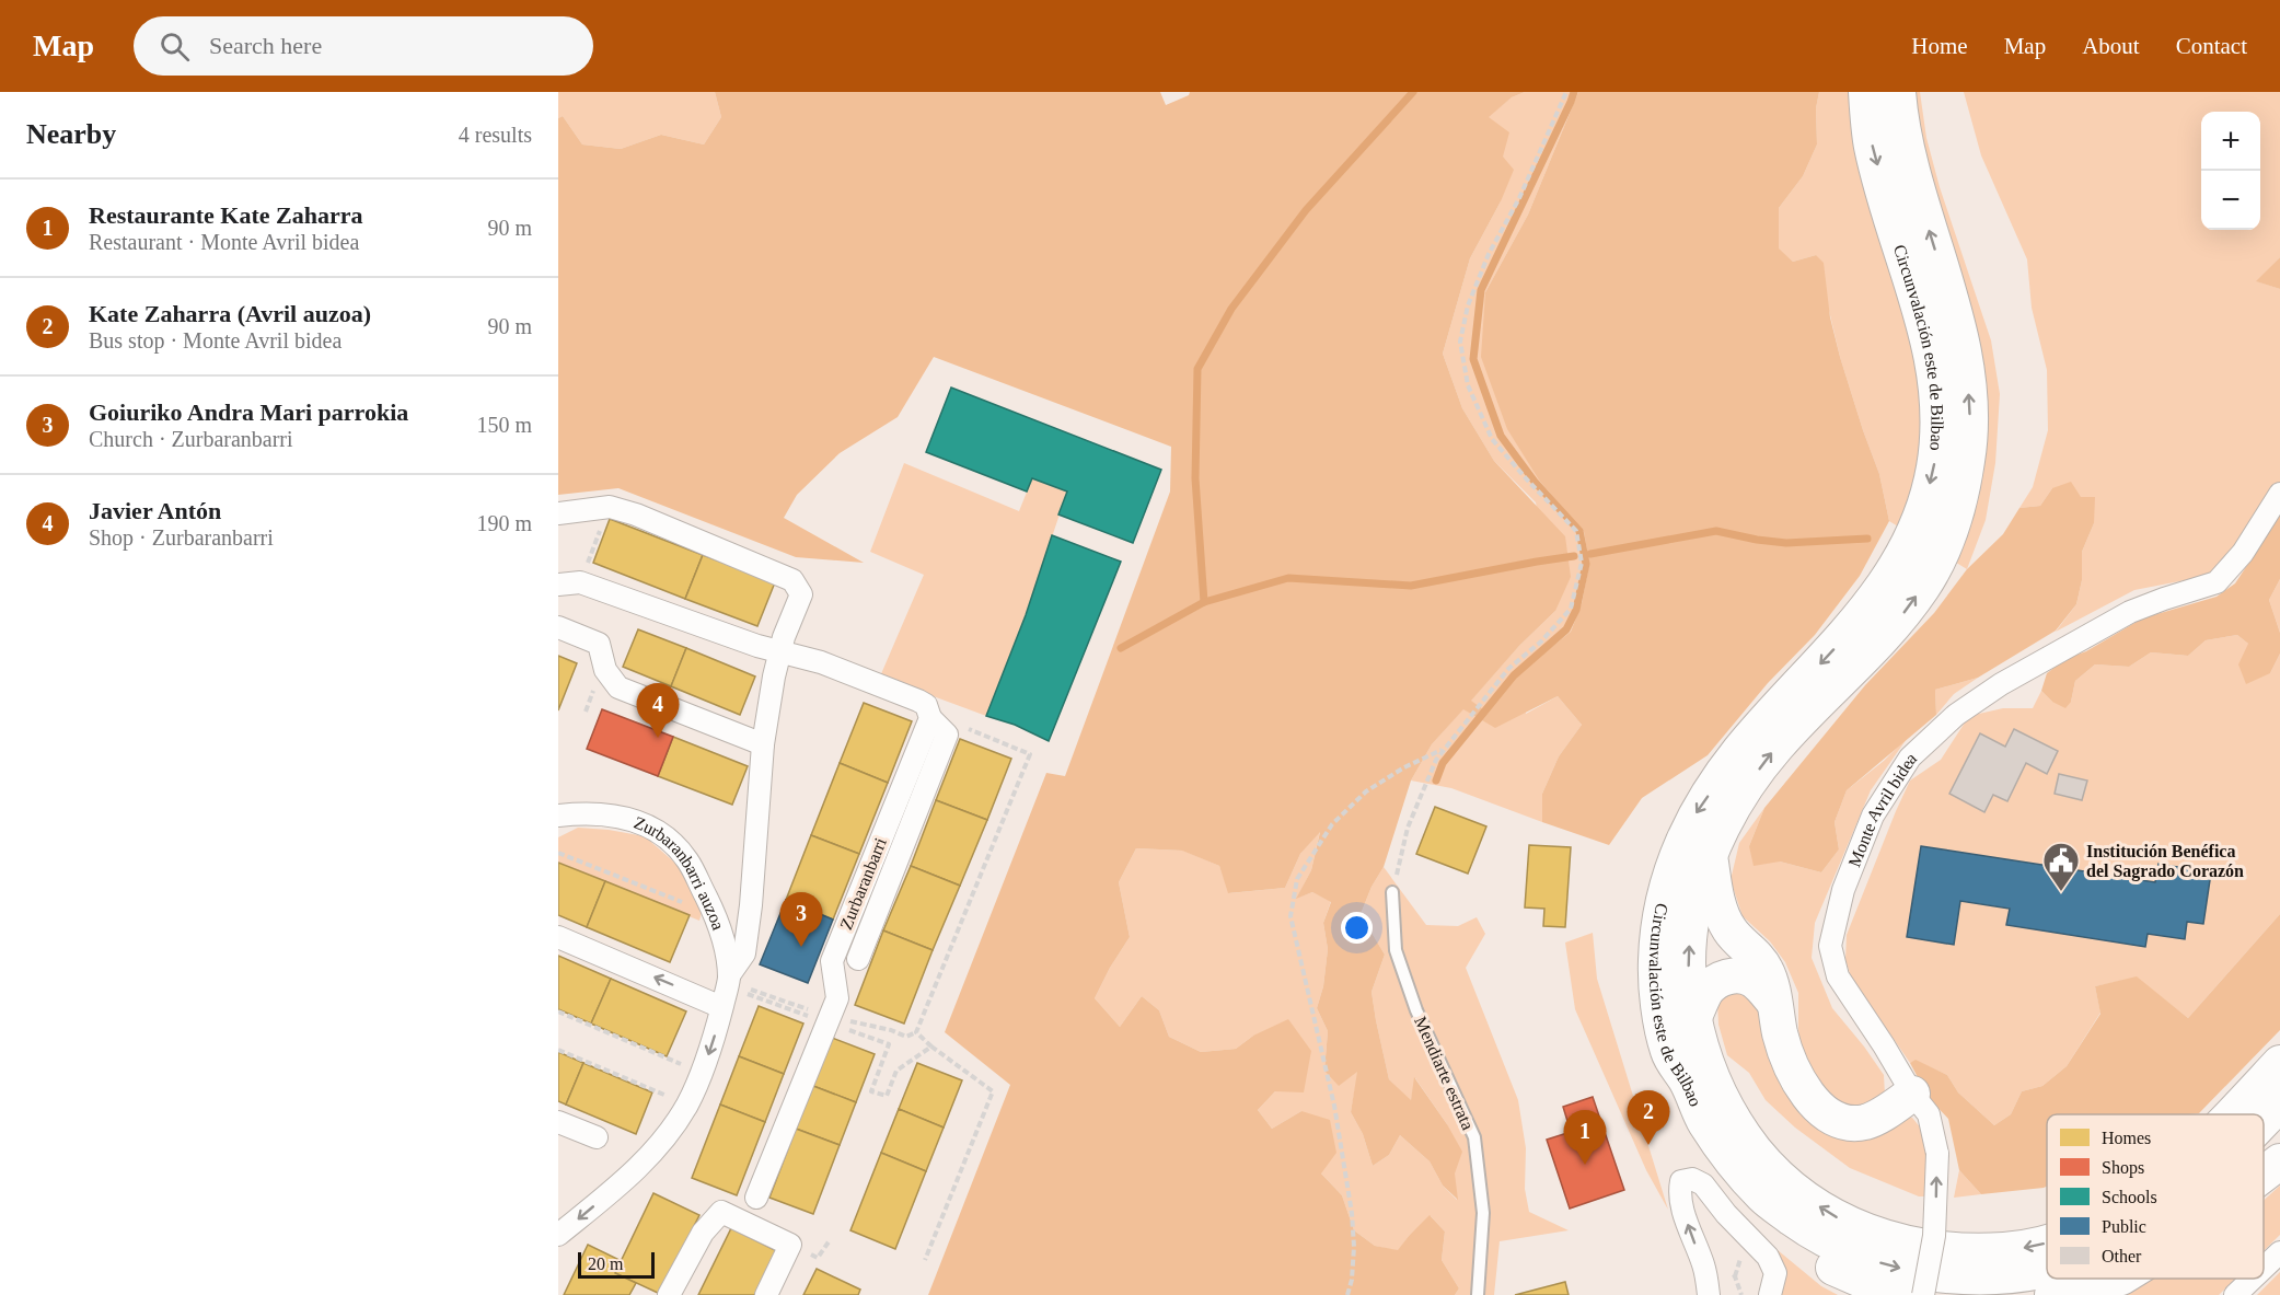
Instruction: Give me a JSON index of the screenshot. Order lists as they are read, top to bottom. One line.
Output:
{"streets":{"main road":["Circunvalación este de Bilbao"],"street":["Monte Avril bidea","Zurbaranbarri auzoa","Zurbaranbarri"],"lane":["Mendiarte estrata"]},"one_way":["Zurbaranbarri auzoa"],"places":{"public building":["Institución Benéfica del Sagrado Corazón"]},"legend":["Homes","Shops","Schools","Public","Other"],"scale_bar":"20 m","page":{"header":"Map","search":"Search here","nav":["Home","Map","About","Contact"],"heading":["Nearby","4 results"],"map_buttons":["+","−"],"list":[{"mark":"1","name":"Restaurante Kate Zaharra","note":"Restaurant · Monte Avril bidea","value":"90 m"},{"mark":"2","name":"Kate Zaharra (Avril auzoa)","note":"Bus stop · Monte Avril bidea","value":"90 m"},{"mark":"3","name":"Goiuriko Andra Mari parrokia","note":"Church · Zurbaranbarri","value":"150 m"},{"mark":"4","name":"Javier Antón","note":"Shop · Zurbaranbarri","value":"190 m"}],"pins":["4","3","2","1"],"scale":"20 m"}}
